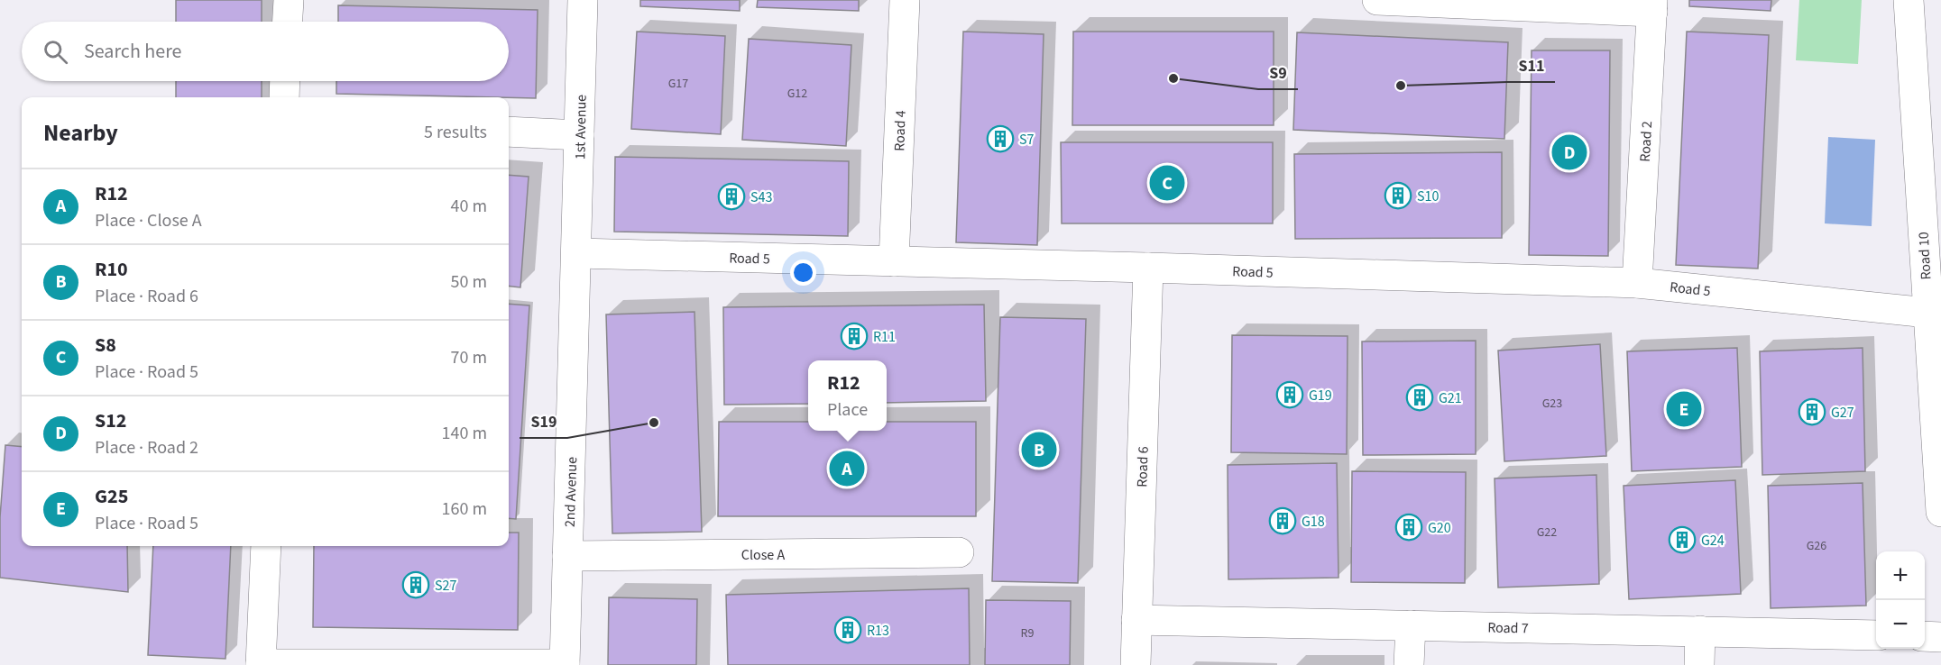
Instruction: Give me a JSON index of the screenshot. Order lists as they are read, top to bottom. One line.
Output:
{"streets":{"street":["1st Avenue","Road 4","Road 2","Road 10","Road 5","Road 6","2nd Avenue","Close A","Road 7"]},"crossings":[["1st Avenue","Road 5"],["1st Avenue","2nd Avenue"],["Road 4","Road 5"],["Road 2","Road 5"],["Road 10","Road 5"],["Road 5","Road 6"],["Road 5","2nd Avenue"],["Road 6","Road 7"],["2nd Avenue","Close A"]],"places":{"other":["S9","S11","S19"],"building":["S7","S10","S43","R11","G19","G21","G27","G18","G20","G24","S27","R13"]},"house_numbers":["G17","G12","G23","G22","G26","R9"],"page":{"search":"Search here","heading":["Nearby","5 results"],"pins":["D","C","E","B","A"],"list":[{"mark":"A","name":"R12","note":"Place · Close A","value":"40 m"},{"mark":"B","name":"R10","note":"Place · Road 6","value":"50 m"},{"mark":"C","name":"S8","note":"Place · Road 5","value":"70 m"},{"mark":"D","name":"S12","note":"Place · Road 2","value":"140 m"},{"mark":"E","name":"G25","note":"Place · Road 5","value":"160 m"}],"popup":["R12","Place"],"map_buttons":["+","−"]}}
